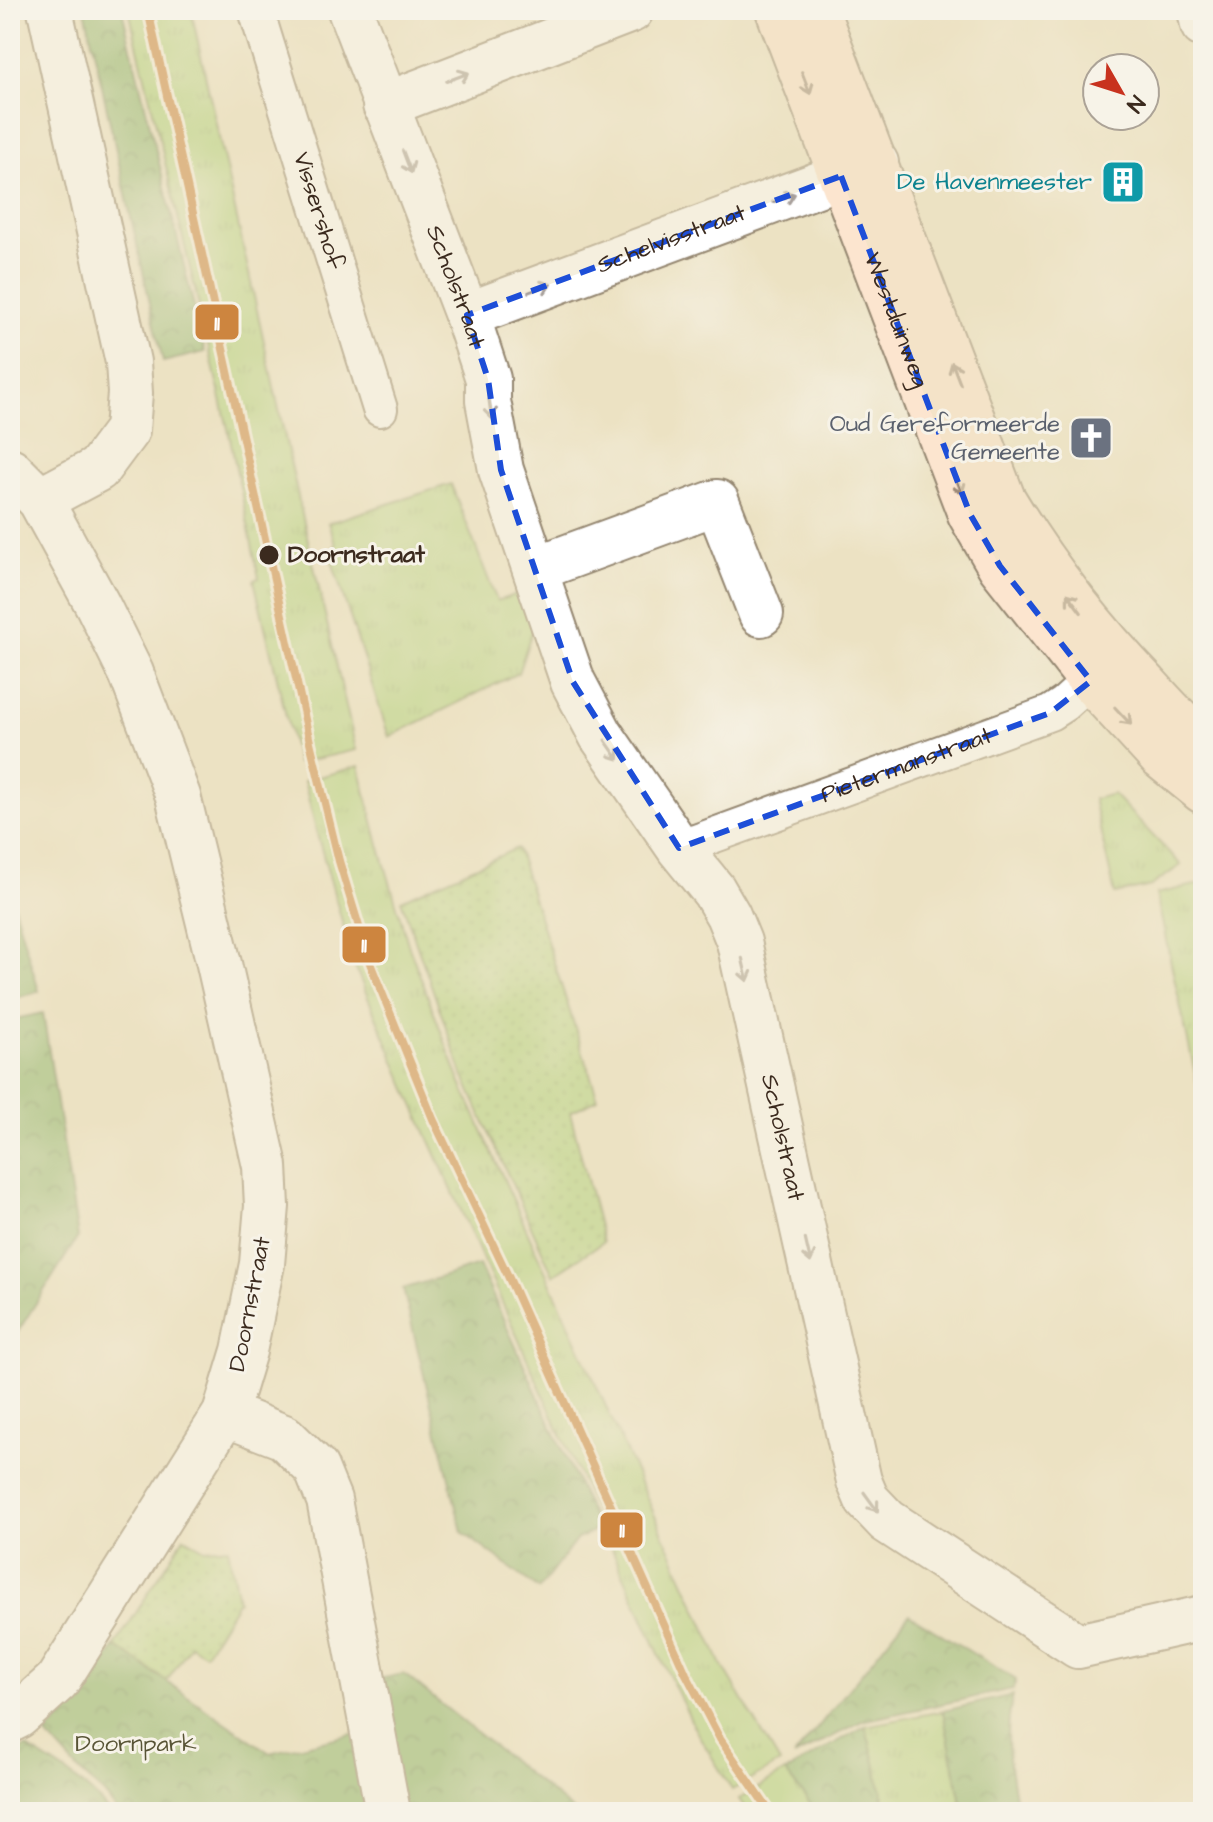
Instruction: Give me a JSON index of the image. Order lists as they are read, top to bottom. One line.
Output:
{"streets":{"main road":["Westduinweg"],"street":["Vissershof","Schelvisstraat","Scholstraat","Pietermanstraat","Doornstraat"]},"crossings":[["Schelvisstraat","Scholstraat"],["Schelvisstraat","Westduinweg"],["Scholstraat","Pietermanstraat"],["Westduinweg","Pietermanstraat"]],"one_way":["Scholstraat"],"parks":["Doornpark"],"places":{"building":["De Havenmeester"],"church":["Oud Gereformeerde Gemeente"],"other":["Doornstraat"]},"lines":["transit line 11"],"north":"bottom right"}
